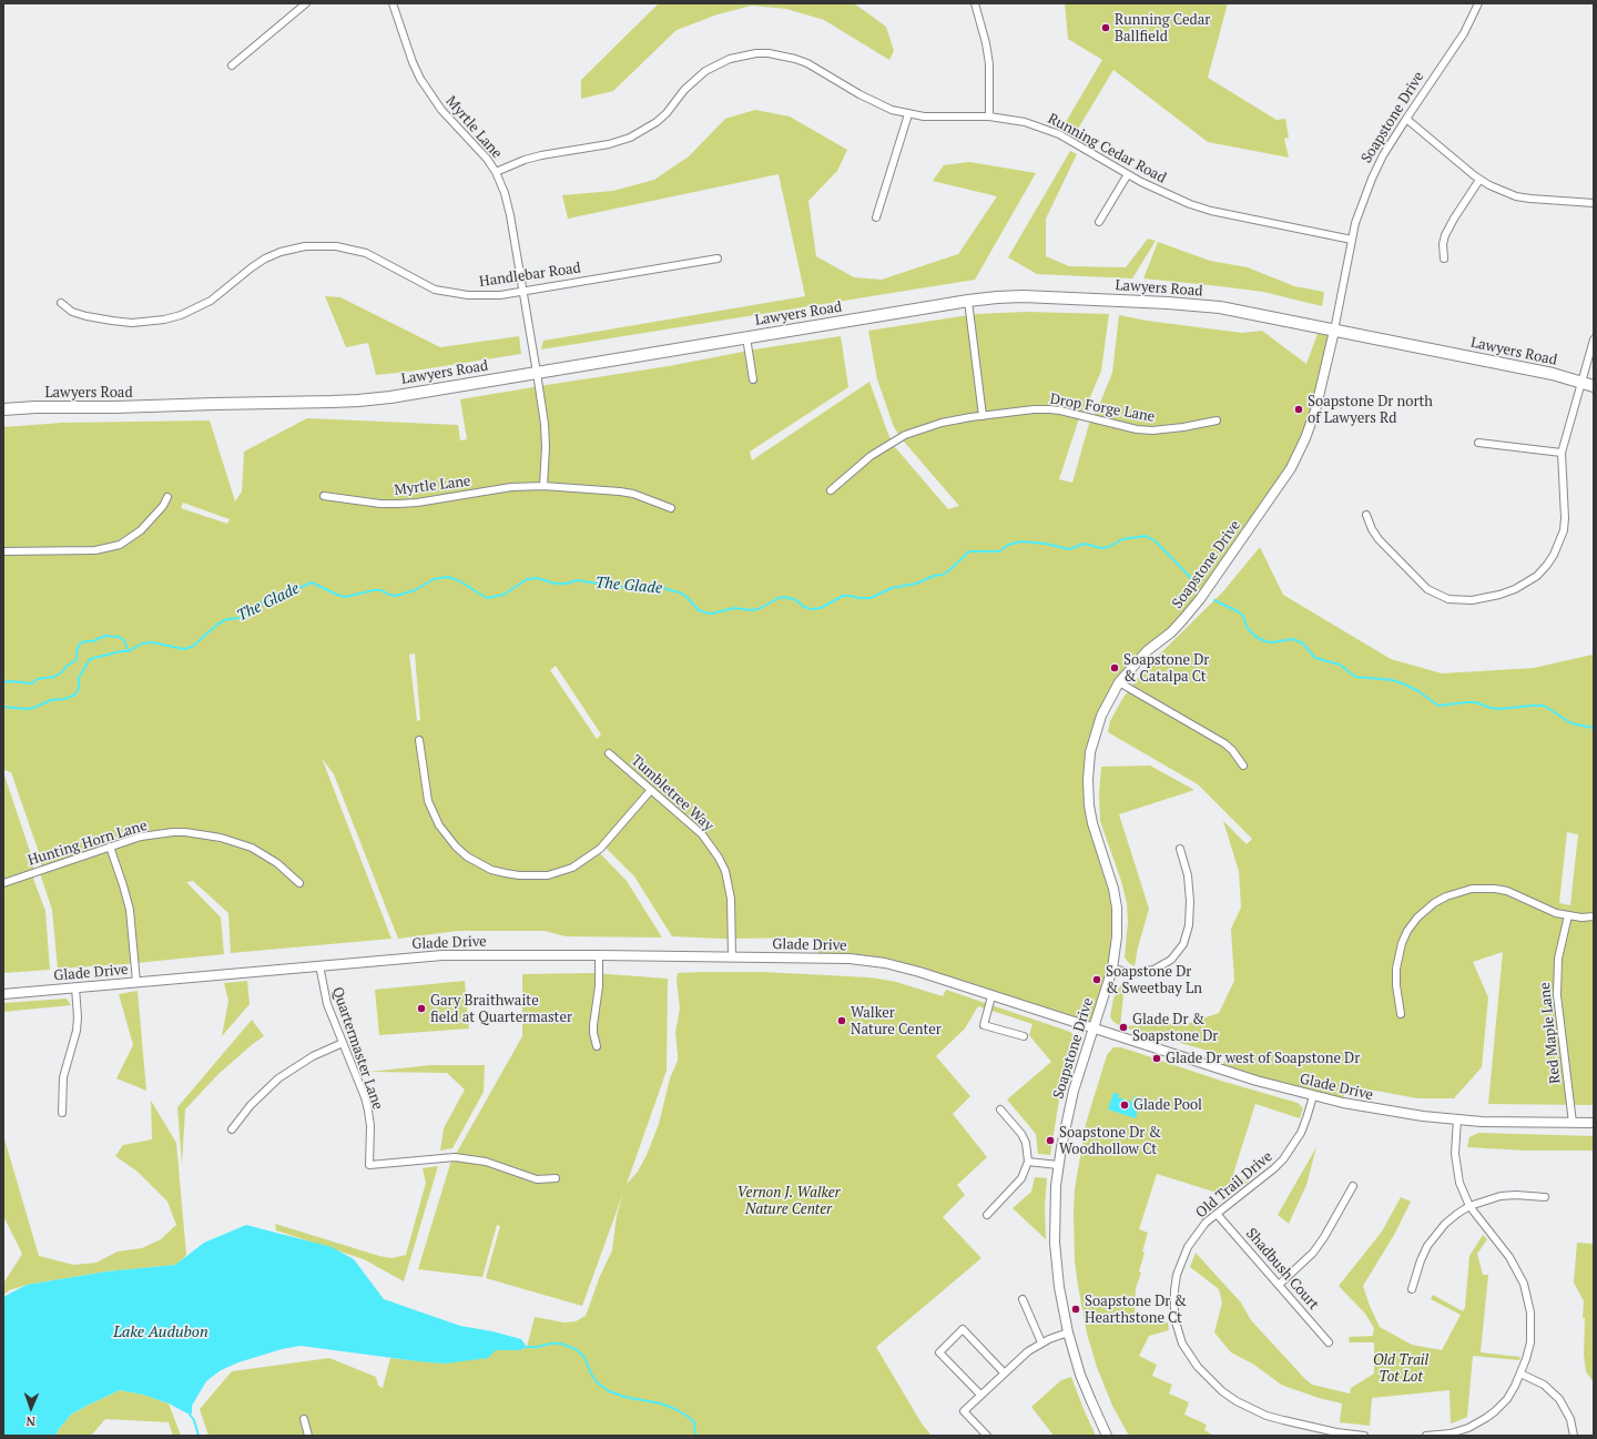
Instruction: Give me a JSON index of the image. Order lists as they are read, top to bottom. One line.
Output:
{"streets":{"main road":["Lawyers Road"],"street":["Soapstone Drive","Myrtle Lane","Running Cedar Road","Handlebar Road","Drop Forge Lane","Tumbletree Way","Hunting Horn Lane","Glade Drive","Red Maple Lane","Quartermaster Lane","Old Trail Drive","Shadbush Court"]},"crossings":[["Soapstone Drive","Running Cedar Road"],["Soapstone Drive","Lawyers Road"],["Soapstone Drive","Glade Drive"],["Myrtle Lane","Running Cedar Road"],["Myrtle Lane","Handlebar Road"],["Myrtle Lane","Lawyers Road"],["Tumbletree Way","Glade Drive"],["Glade Drive","Red Maple Lane"],["Glade Drive","Quartermaster Lane"],["Glade Drive","Old Trail Drive"],["Old Trail Drive","Shadbush Court"]],"water":["The Glade","Lake Audubon"],"parks":["Vernon J. Walker Nature Center","Old Trail Tot Lot"],"places":["Running Cedar Ballfield","Soapstone Dr north of Lawyers Rd","Soapstone Dr & Catalpa Ct","Soapstone Dr & Sweetbay Ln","Gary Braithwaite field at Quartermaster","Walker Nature Center","Glade Dr & Soapstone Dr","Glade Dr west of Soapstone Dr","Glade Pool","Soapstone Dr & Woodhollow Ct","Soapstone Dr & Hearthstone Ct"],"north":"bottom"}
